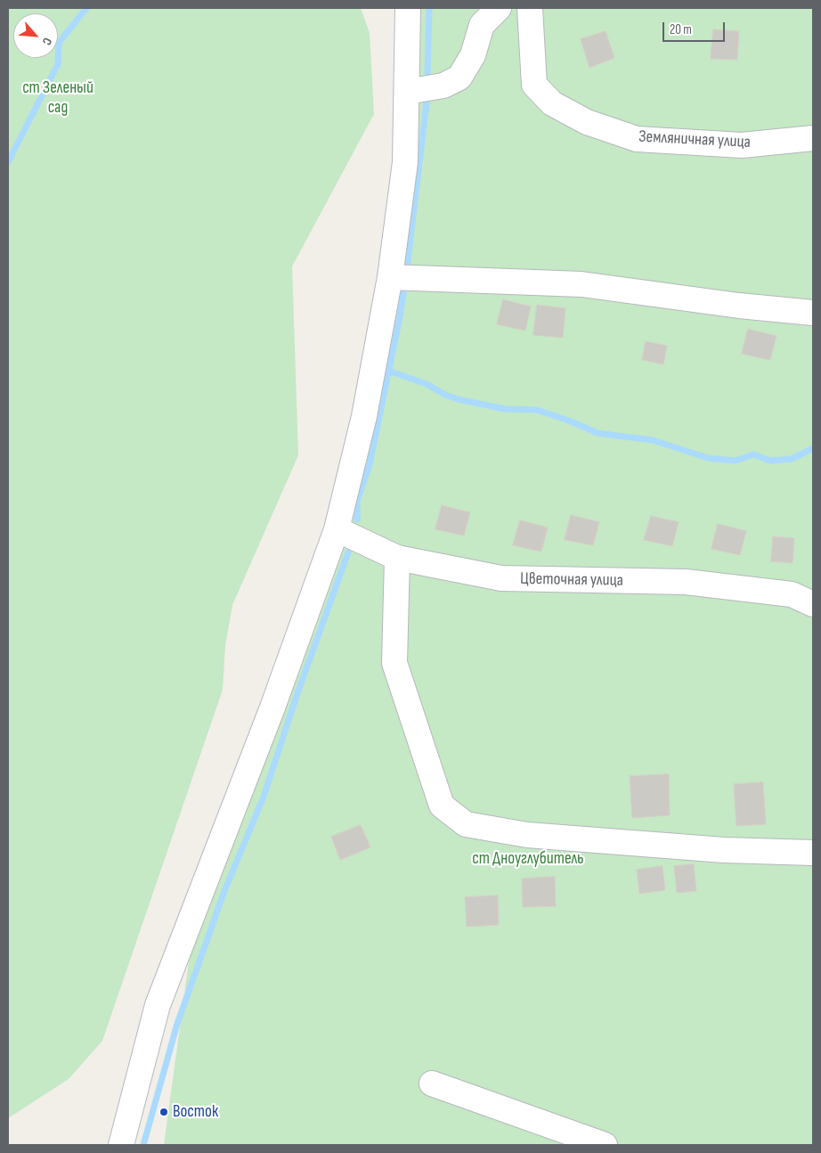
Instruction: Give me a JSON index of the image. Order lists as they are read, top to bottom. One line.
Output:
{"streets":{"street":["Земляничная улица","Цветочная улица"]},"parks":["ст Зеленый сад","ст Дноуглубитель"],"places":["Восток"],"scale_bar":"20 m","north":"bottom right"}
